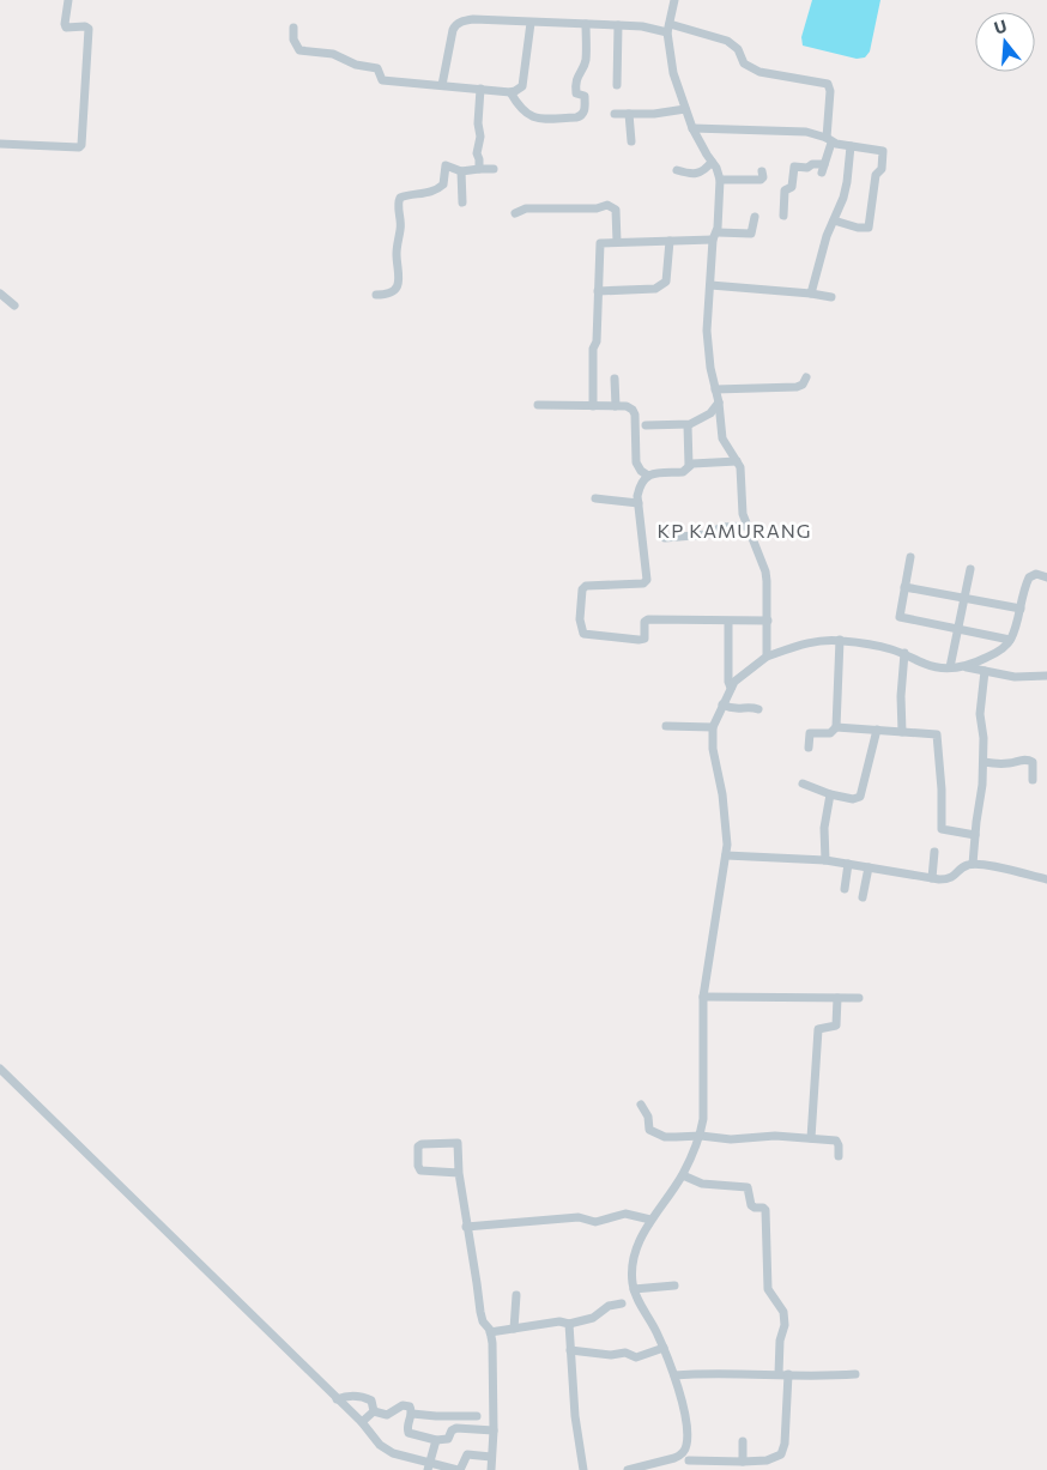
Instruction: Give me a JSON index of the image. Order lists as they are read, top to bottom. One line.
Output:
{"districts":["KP KAMURANG"],"north":"top"}
